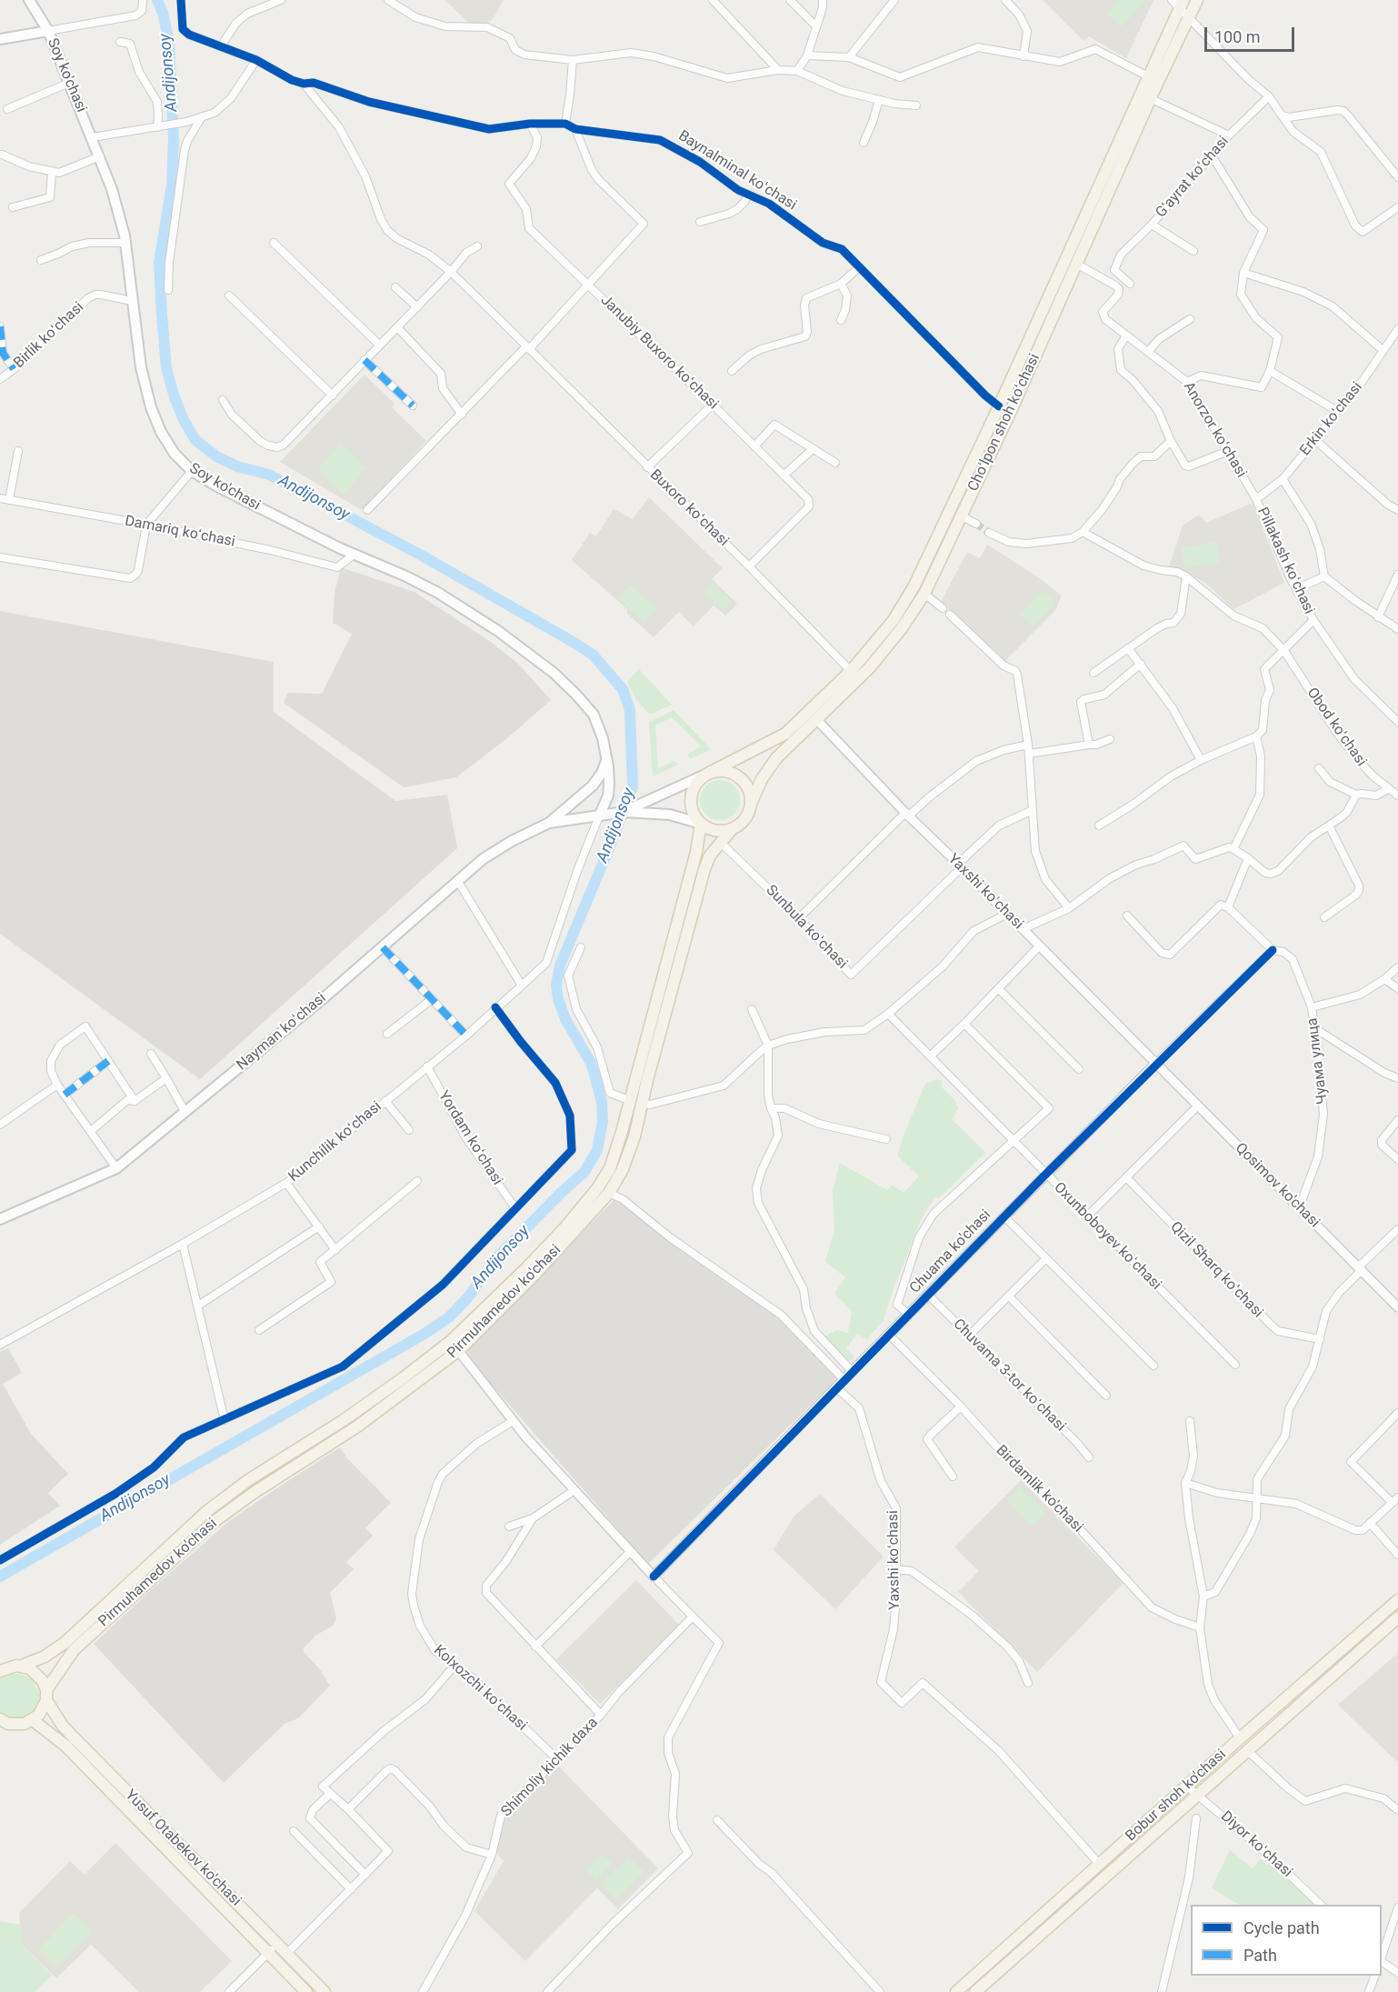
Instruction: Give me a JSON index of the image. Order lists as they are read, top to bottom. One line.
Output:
{"streets":{"main road":["Soy ko'chasi","Choʻlpon shoh koʻchasi","Nayman koʻchasi","Pirmuhamedov ko'chasi","Bobur shoh ko'chasi","Yusuf Otabekov ko'chasi"],"street":["Baynalminal koʻchasi","Gʻayrat koʻchasi","Birlik koʻchasi","Janubiy Buxoro koʻchasi","Erkin koʻchasi","Anorzor koʻchasi","Buxoro koʻchasi","Damariq koʻchasi","Pillakash koʻchasi","Obod koʻchasi","Yaxshi koʻchasi","Sunbula koʻchasi","Чуама улица","Yordam koʻchasi","Kunchilik koʻchasi","Qosimov ko'chasi","Oxunboboyev koʻchasi","Chuama ko'chasi","Qizil Sharq koʻchasi","Chuvama 3-tor koʻchasi","Birdamlik ko'chasi","Kolxozchi koʻchasi","Shimoliy kichik daxa","Diyor koʻchasi"]},"crossings":[["Soy ko'chasi","Birlik koʻchasi"],["Soy ko'chasi","Damariq koʻchasi"],["Soy ko'chasi","Kunchilik koʻchasi"],["Baynalminal koʻchasi","Janubiy Buxoro koʻchasi"],["Baynalminal koʻchasi","Choʻlpon shoh koʻchasi"],["Baynalminal koʻchasi","Buxoro koʻchasi"],["Janubiy Buxoro koʻchasi","Buxoro koʻchasi"],["Erkin koʻchasi","Anorzor koʻchasi"],["Erkin koʻchasi","Pillakash koʻchasi"],["Choʻlpon shoh koʻchasi","Anorzor koʻchasi"],["Choʻlpon shoh koʻchasi","Buxoro koʻchasi"],["Choʻlpon shoh koʻchasi","Yaxshi koʻchasi"],["Choʻlpon shoh koʻchasi","Pirmuhamedov ko'chasi"],["Anorzor koʻchasi","Pillakash koʻchasi"],["Yaxshi koʻchasi","Sunbula koʻchasi"],["Yaxshi koʻchasi","Qosimov ko'chasi"],["Yaxshi koʻchasi","Chuama ko'chasi"],["Yaxshi koʻchasi","Bobur shoh ko'chasi"],["Sunbula koʻchasi","Pirmuhamedov ko'chasi"],["Чуама улица","Qosimov ko'chasi"],["Yordam koʻchasi","Kunchilik koʻchasi"],["Qosimov ko'chasi","Chuama ko'chasi"],["Oxunboboyev koʻchasi","Chuama ko'chasi"],["Chuama ko'chasi","Chuvama 3-tor koʻchasi"],["Chuama ko'chasi","Birdamlik ko'chasi"],["Pirmuhamedov ko'chasi","Yusuf Otabekov ko'chasi"],["Kolxozchi koʻchasi","Shimoliy kichik daxa"],["Bobur shoh ko'chasi","Diyor koʻchasi"]],"water":["Andijonsoy"],"legend":["Cycle path","Path"],"scale_bar":"100 m"}
